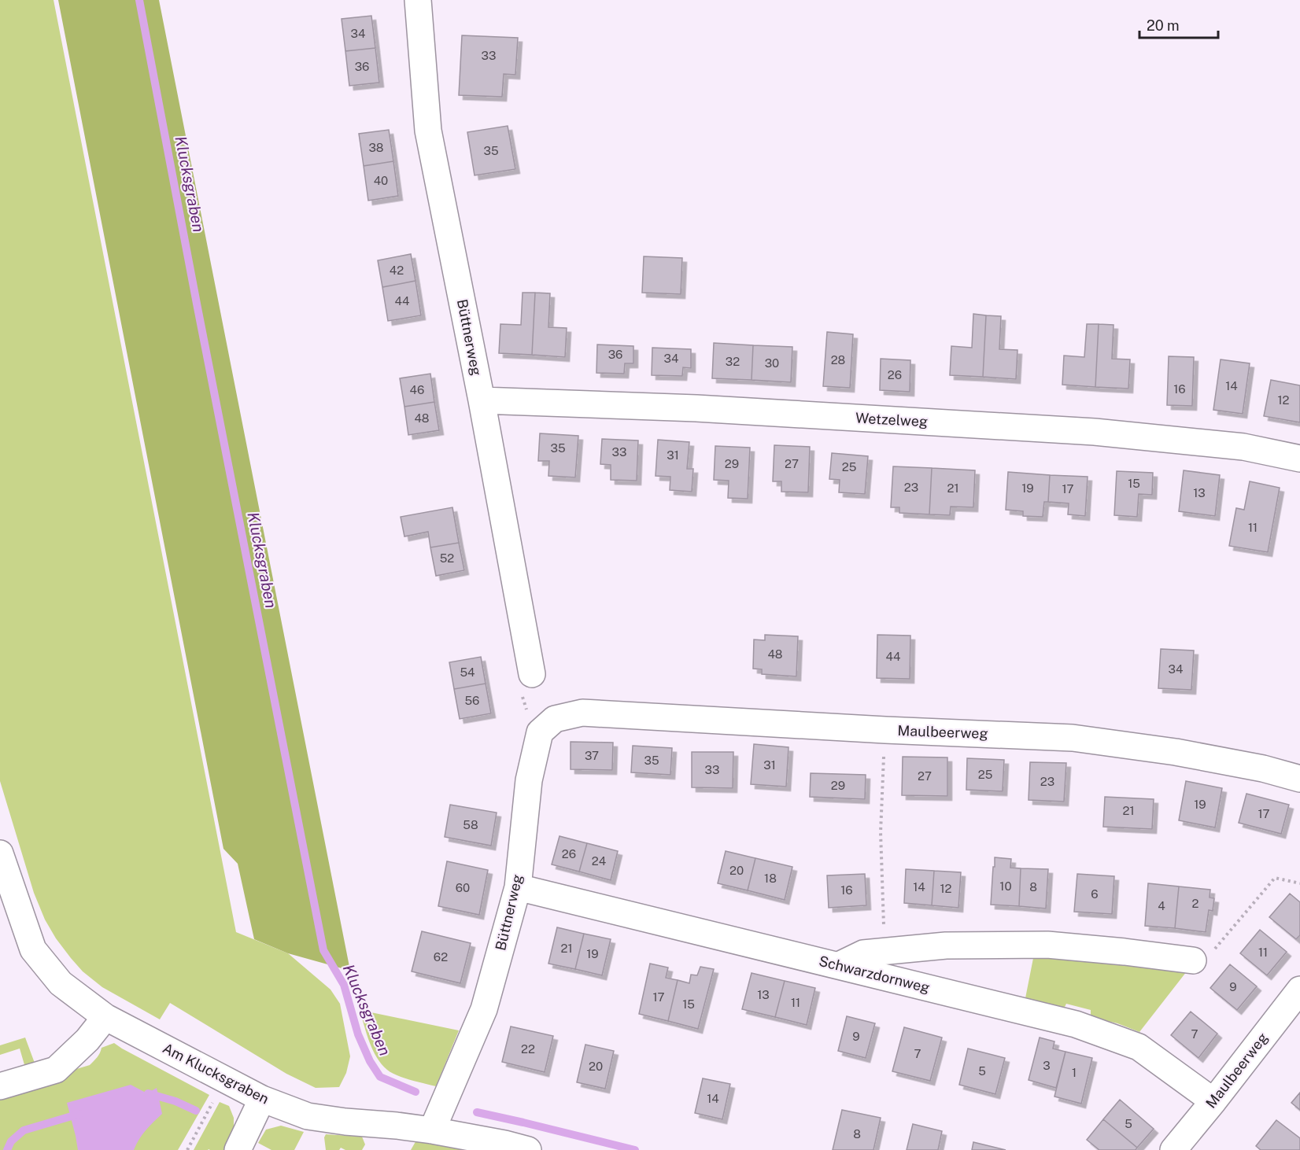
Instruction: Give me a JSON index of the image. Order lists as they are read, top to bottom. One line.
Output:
{"streets":{"street":["Büttnerweg","Wetzelweg","Maulbeerweg","Schwarzdornweg","Am Klucksgraben"]},"crossings":[["Büttnerweg","Wetzelweg"],["Büttnerweg","Maulbeerweg"],["Büttnerweg","Schwarzdornweg"],["Büttnerweg","Am Klucksgraben"],["Maulbeerweg","Schwarzdornweg"]],"water":["Klucksgraben"],"house_numbers":["34","33","36","38","35","40","42","44","36","34","28","32","30","26","14","16","46","12","48","35","33","31","29","27","25","15","23","21","19","17","13","11","52","48","44","34","54","56","37","35","31","33","25","27","23","29","19","21","17","58","26","24","20","18","10","14","8","60","12","16","6","2","4","21","11","19","62","9","13","17","11","15","7","9","22","7","3","20","5","1","14","5","8"],"scale_bar":"20 m"}
